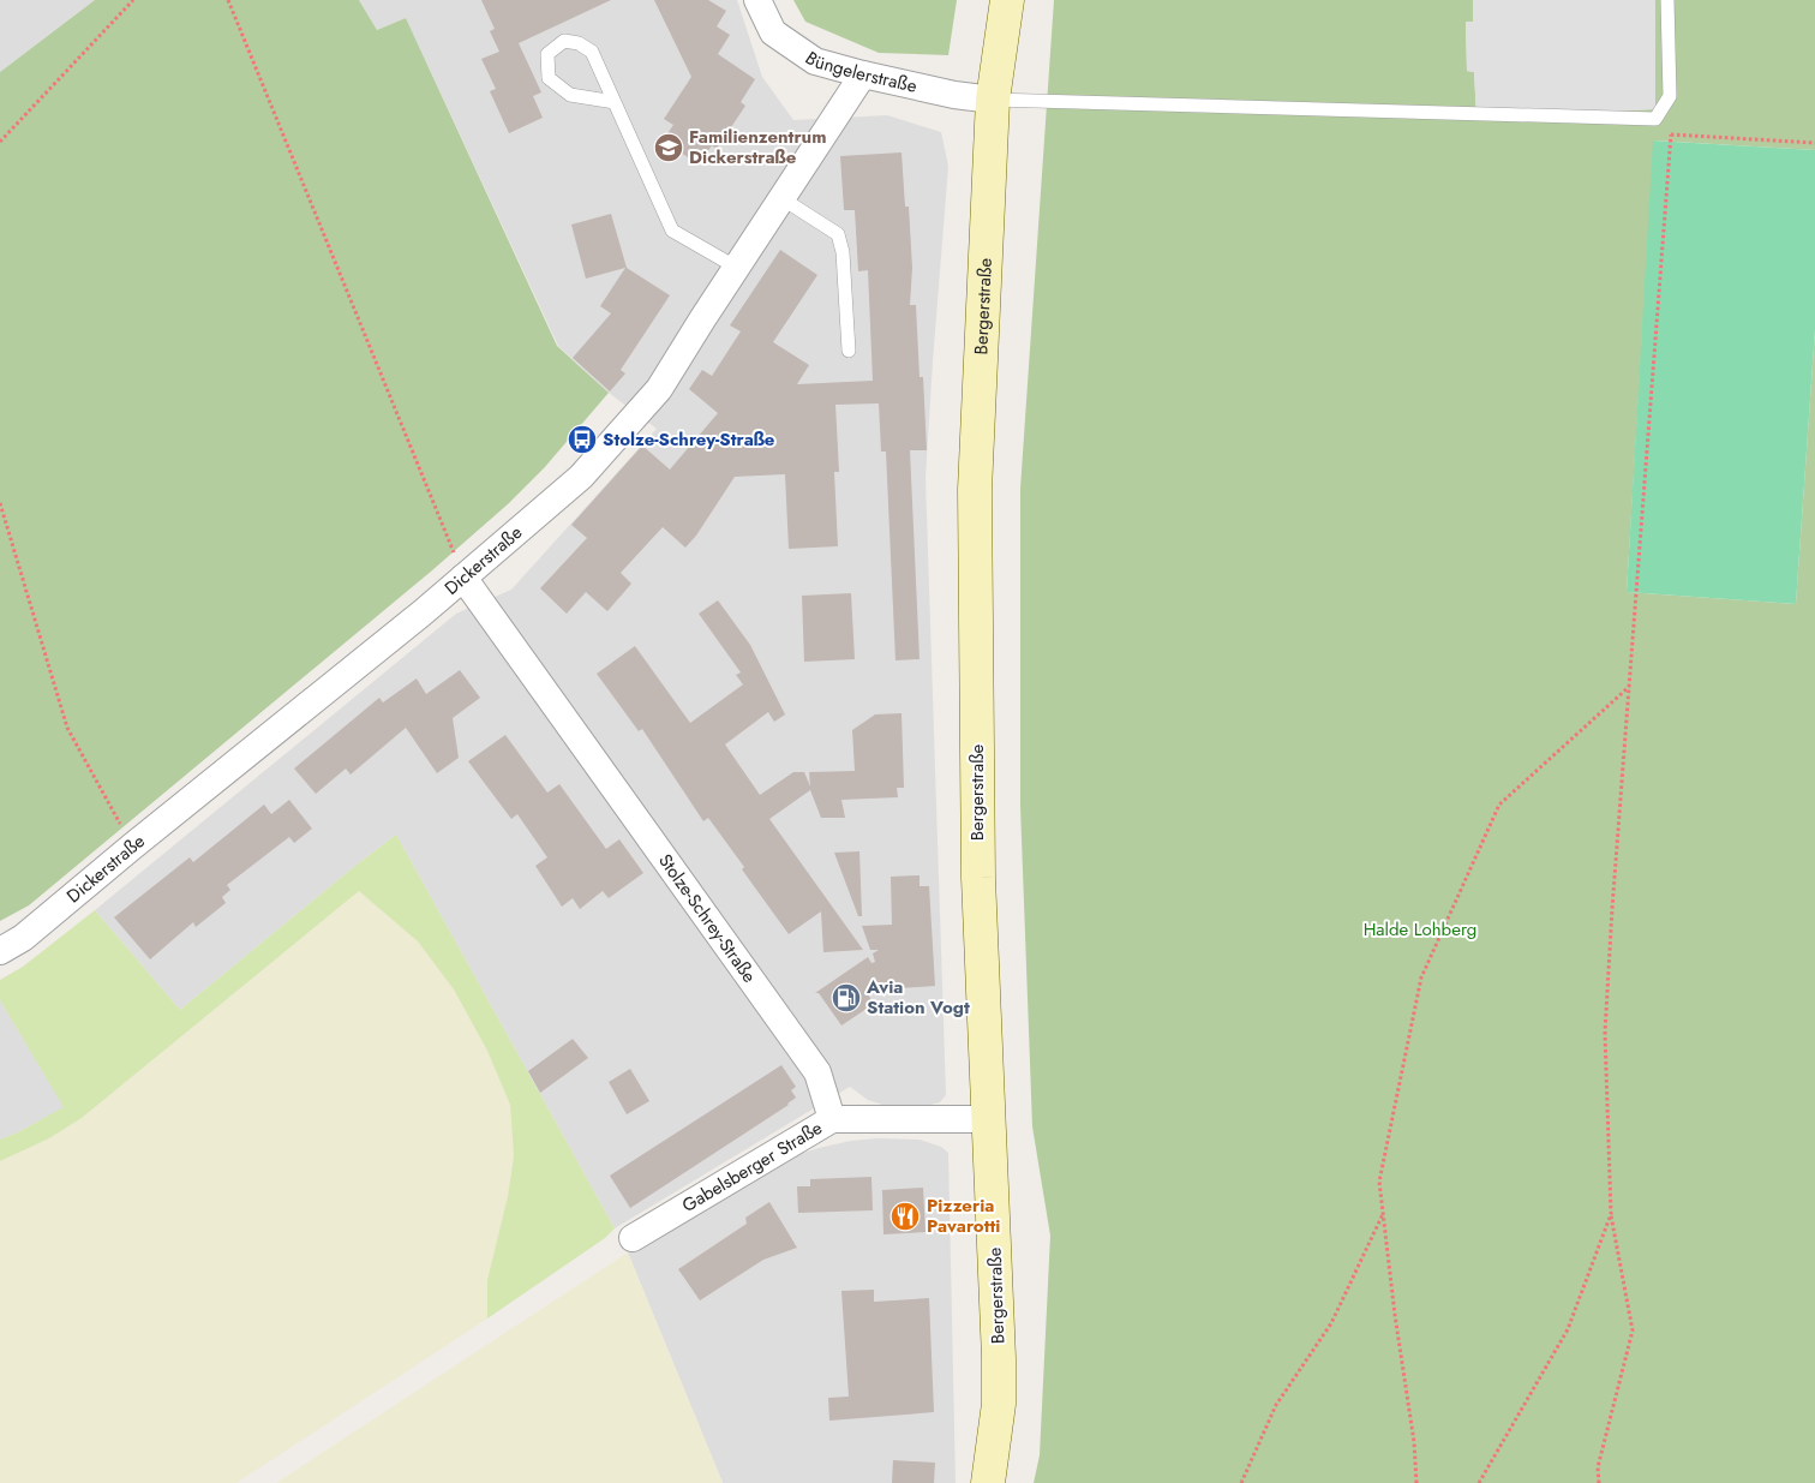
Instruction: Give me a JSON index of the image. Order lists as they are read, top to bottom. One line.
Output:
{"streets":{"main road":["Bergerstraße"],"street":["Büngelerstraße","Dickerstraße","Stolze-Schrey-Straße","Gabelsberger Straße"]},"crossings":[["Büngelerstraße","Bergerstraße"],["Büngelerstraße","Dickerstraße"],["Bergerstraße","Gabelsberger Straße"],["Dickerstraße","Stolze-Schrey-Straße"],["Stolze-Schrey-Straße","Gabelsberger Straße"]],"parks":["Halde Lohberg"],"places":{"school or university":["Familienzentrum Dickerstraße"],"bus stop":["Stolze-Schrey-Straße"],"fuel station":["Avia Station Vogt"],"restaurant":["Pizzeria Pavarotti"]}}
